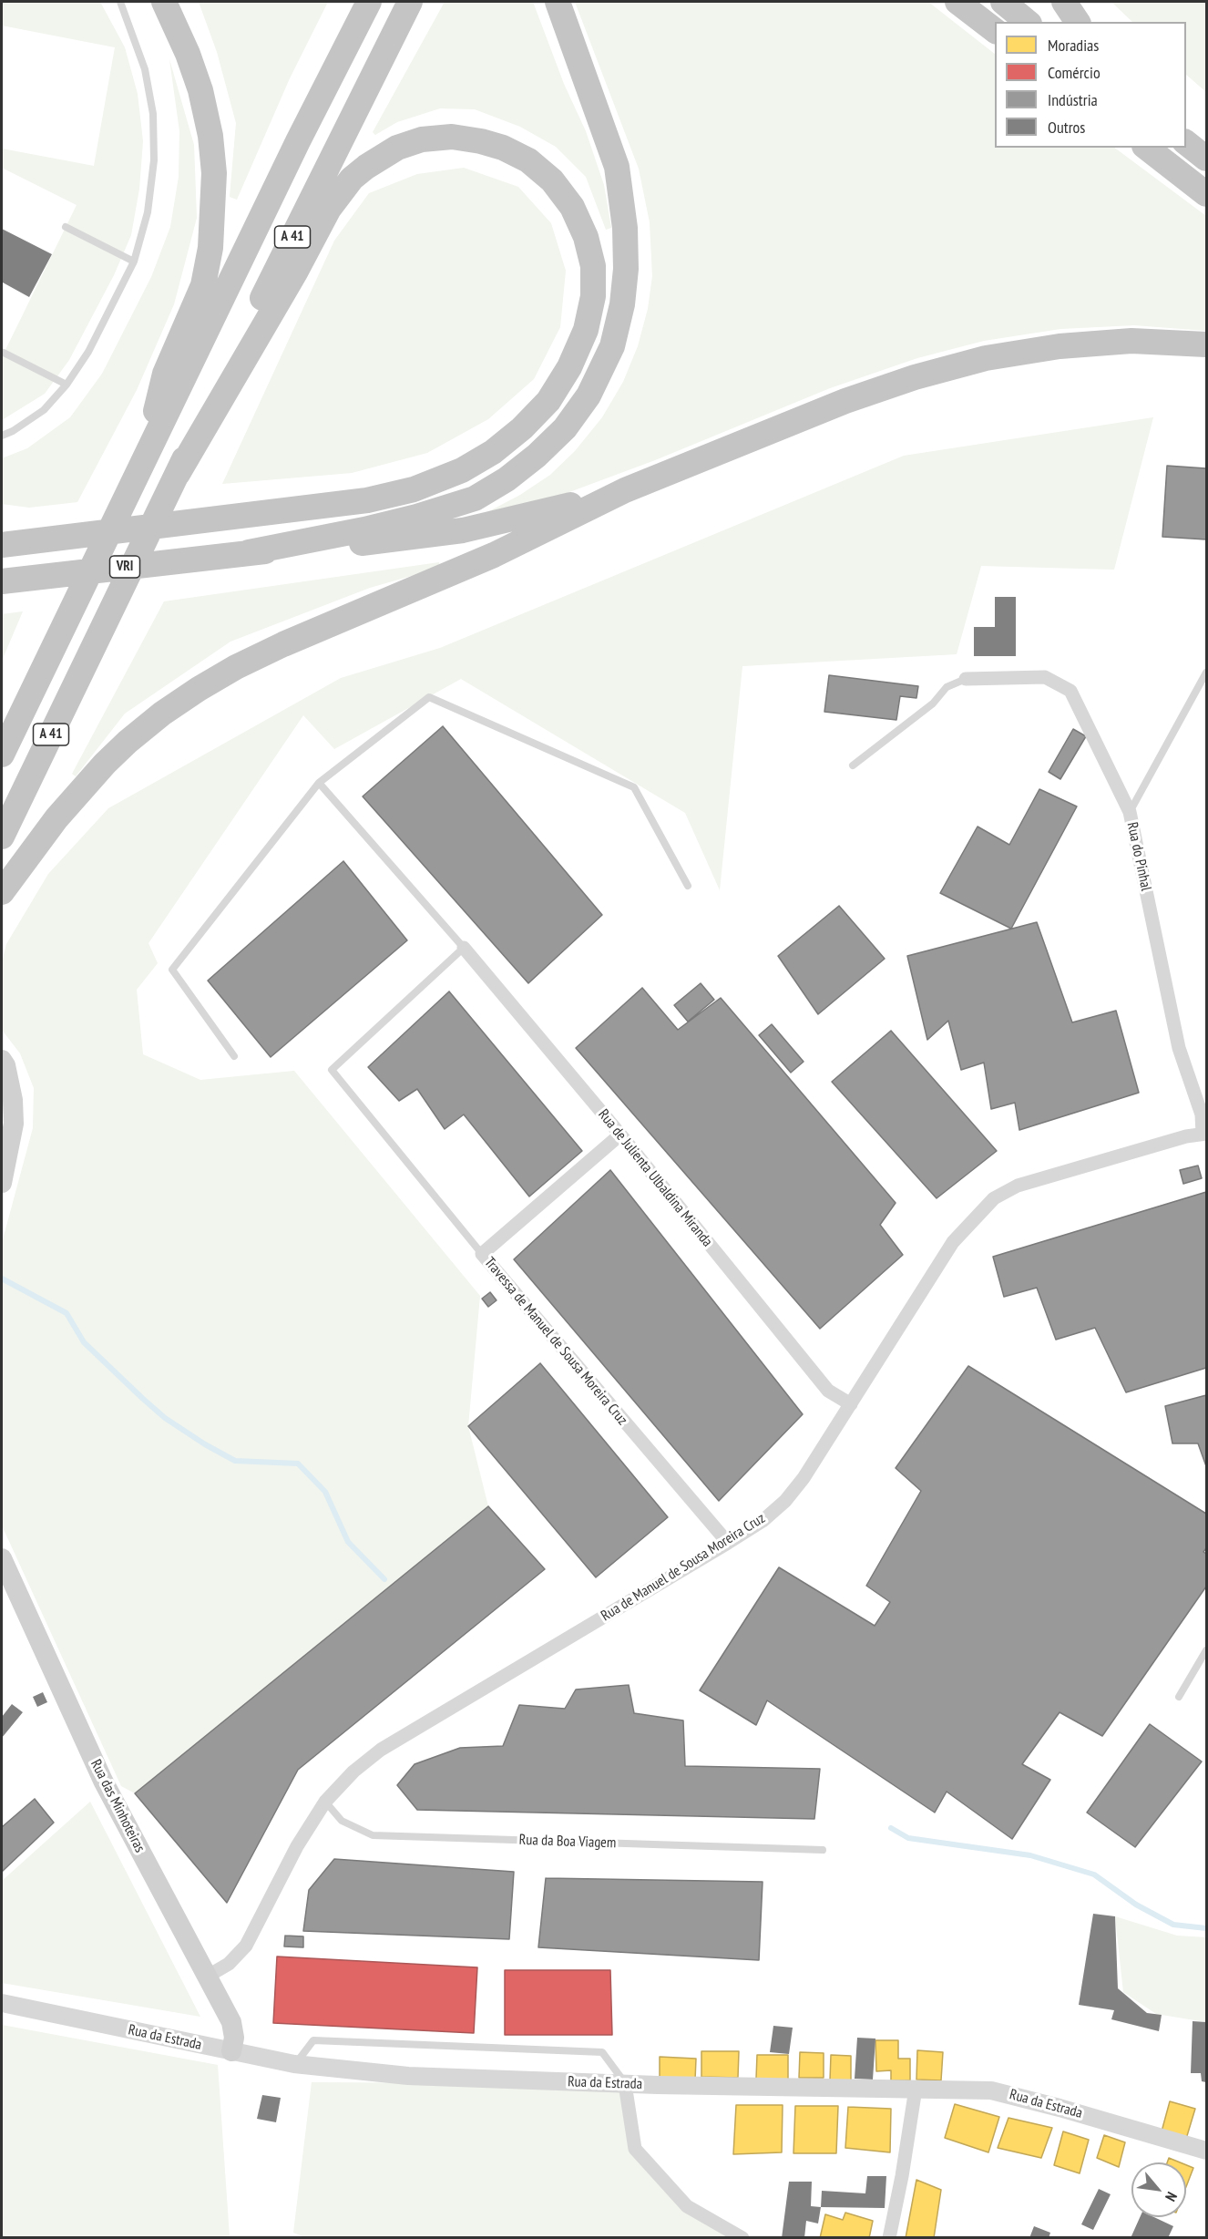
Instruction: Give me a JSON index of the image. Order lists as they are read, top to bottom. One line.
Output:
{"streets":{"highway":["A 41","VRI"],"main road":["Rua das Minhoteiras"],"street":["Rua do Pinhal","Rua de Julienta Ulbaldina Miranda","Travessa de Manuel de Sousa Moreira Cruz","Rua de Manuel de Sousa Moreira Cruz","Rua da Estrada"],"lane":["Rua da Boa Viagem"]},"crossings":[["Rua do Pinhal","Rua de Manuel de Sousa Moreira Cruz"],["Rua de Julienta Ulbaldina Miranda","Travessa de Manuel de Sousa Moreira Cruz"],["Rua de Julienta Ulbaldina Miranda","Rua de Manuel de Sousa Moreira Cruz"],["Travessa de Manuel de Sousa Moreira Cruz","Rua de Manuel de Sousa Moreira Cruz"],["Rua de Manuel de Sousa Moreira Cruz","Rua das Minhoteiras"],["Rua de Manuel de Sousa Moreira Cruz","Rua da Boa Viagem"],["Rua das Minhoteiras","Rua da Estrada"]],"legend":["Moradias","Comércio","Indústria","Outros"],"north":"bottom right"}
